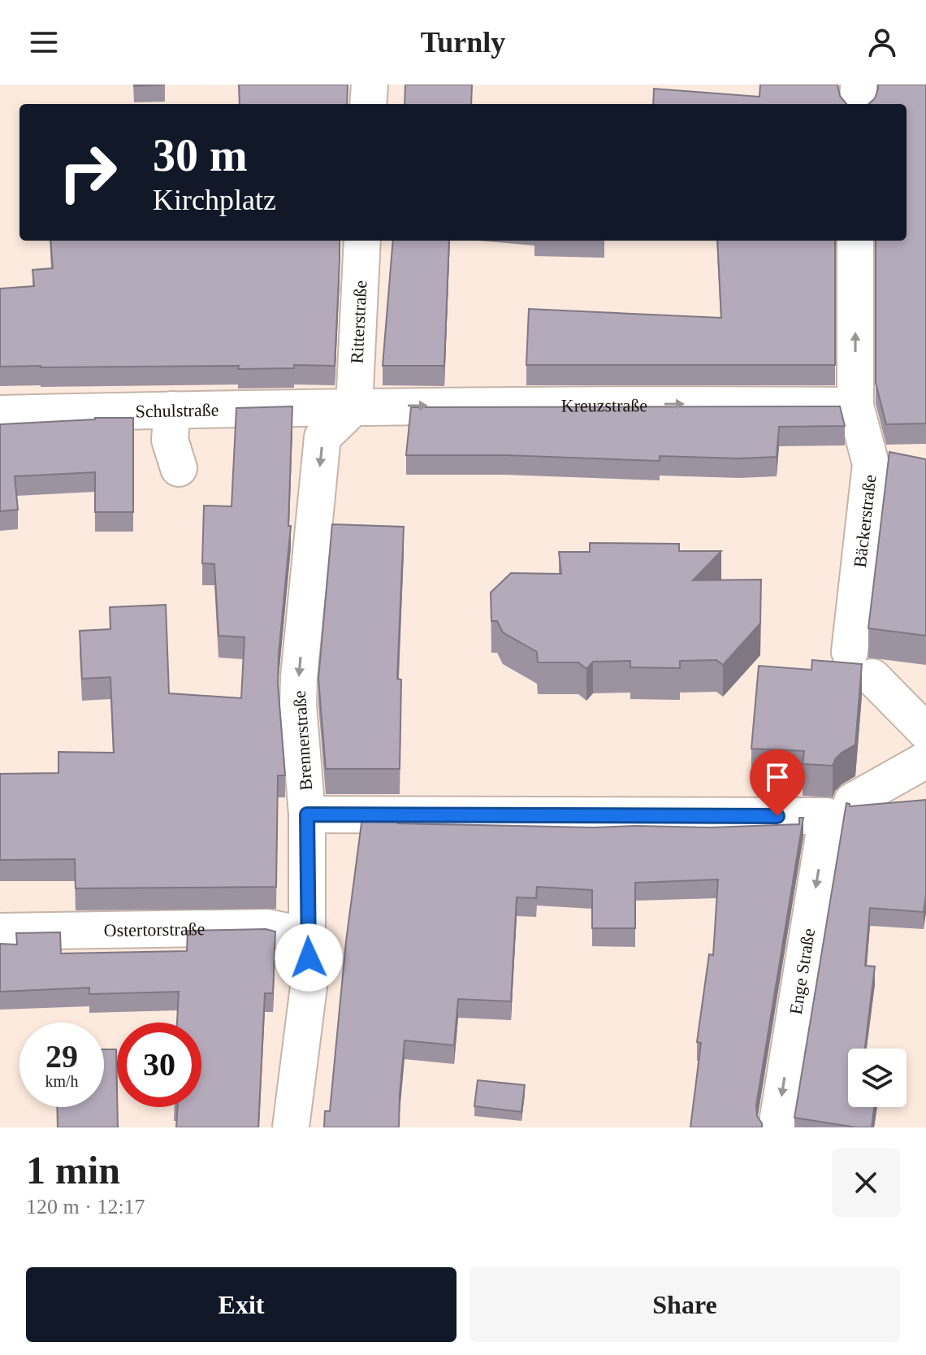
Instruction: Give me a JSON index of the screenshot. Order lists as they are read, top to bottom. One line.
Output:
{"streets":{"street":["Ritterstraße","Kreuzstraße","Schulstraße","Bäckerstraße","Brennerstraße","Ostertorstraße","Enge Straße"]},"crossings":[["Ritterstraße","Kreuzstraße"],["Ritterstraße","Schulstraße"],["Ritterstraße","Brennerstraße"],["Kreuzstraße","Schulstraße"],["Kreuzstraße","Bäckerstraße"],["Kreuzstraße","Brennerstraße"],["Schulstraße","Brennerstraße"],["Brennerstraße","Ostertorstraße"]],"one_way":["Kreuzstraße","Brennerstraße","Enge Straße"],"page":{"header":"Turnly","turn":["30 m","Kirchplatz"],"speed":"29 km/h","limit":"30","heading":["1 min","120 m · 12:17"],"buttons":["Exit","Share"]}}
